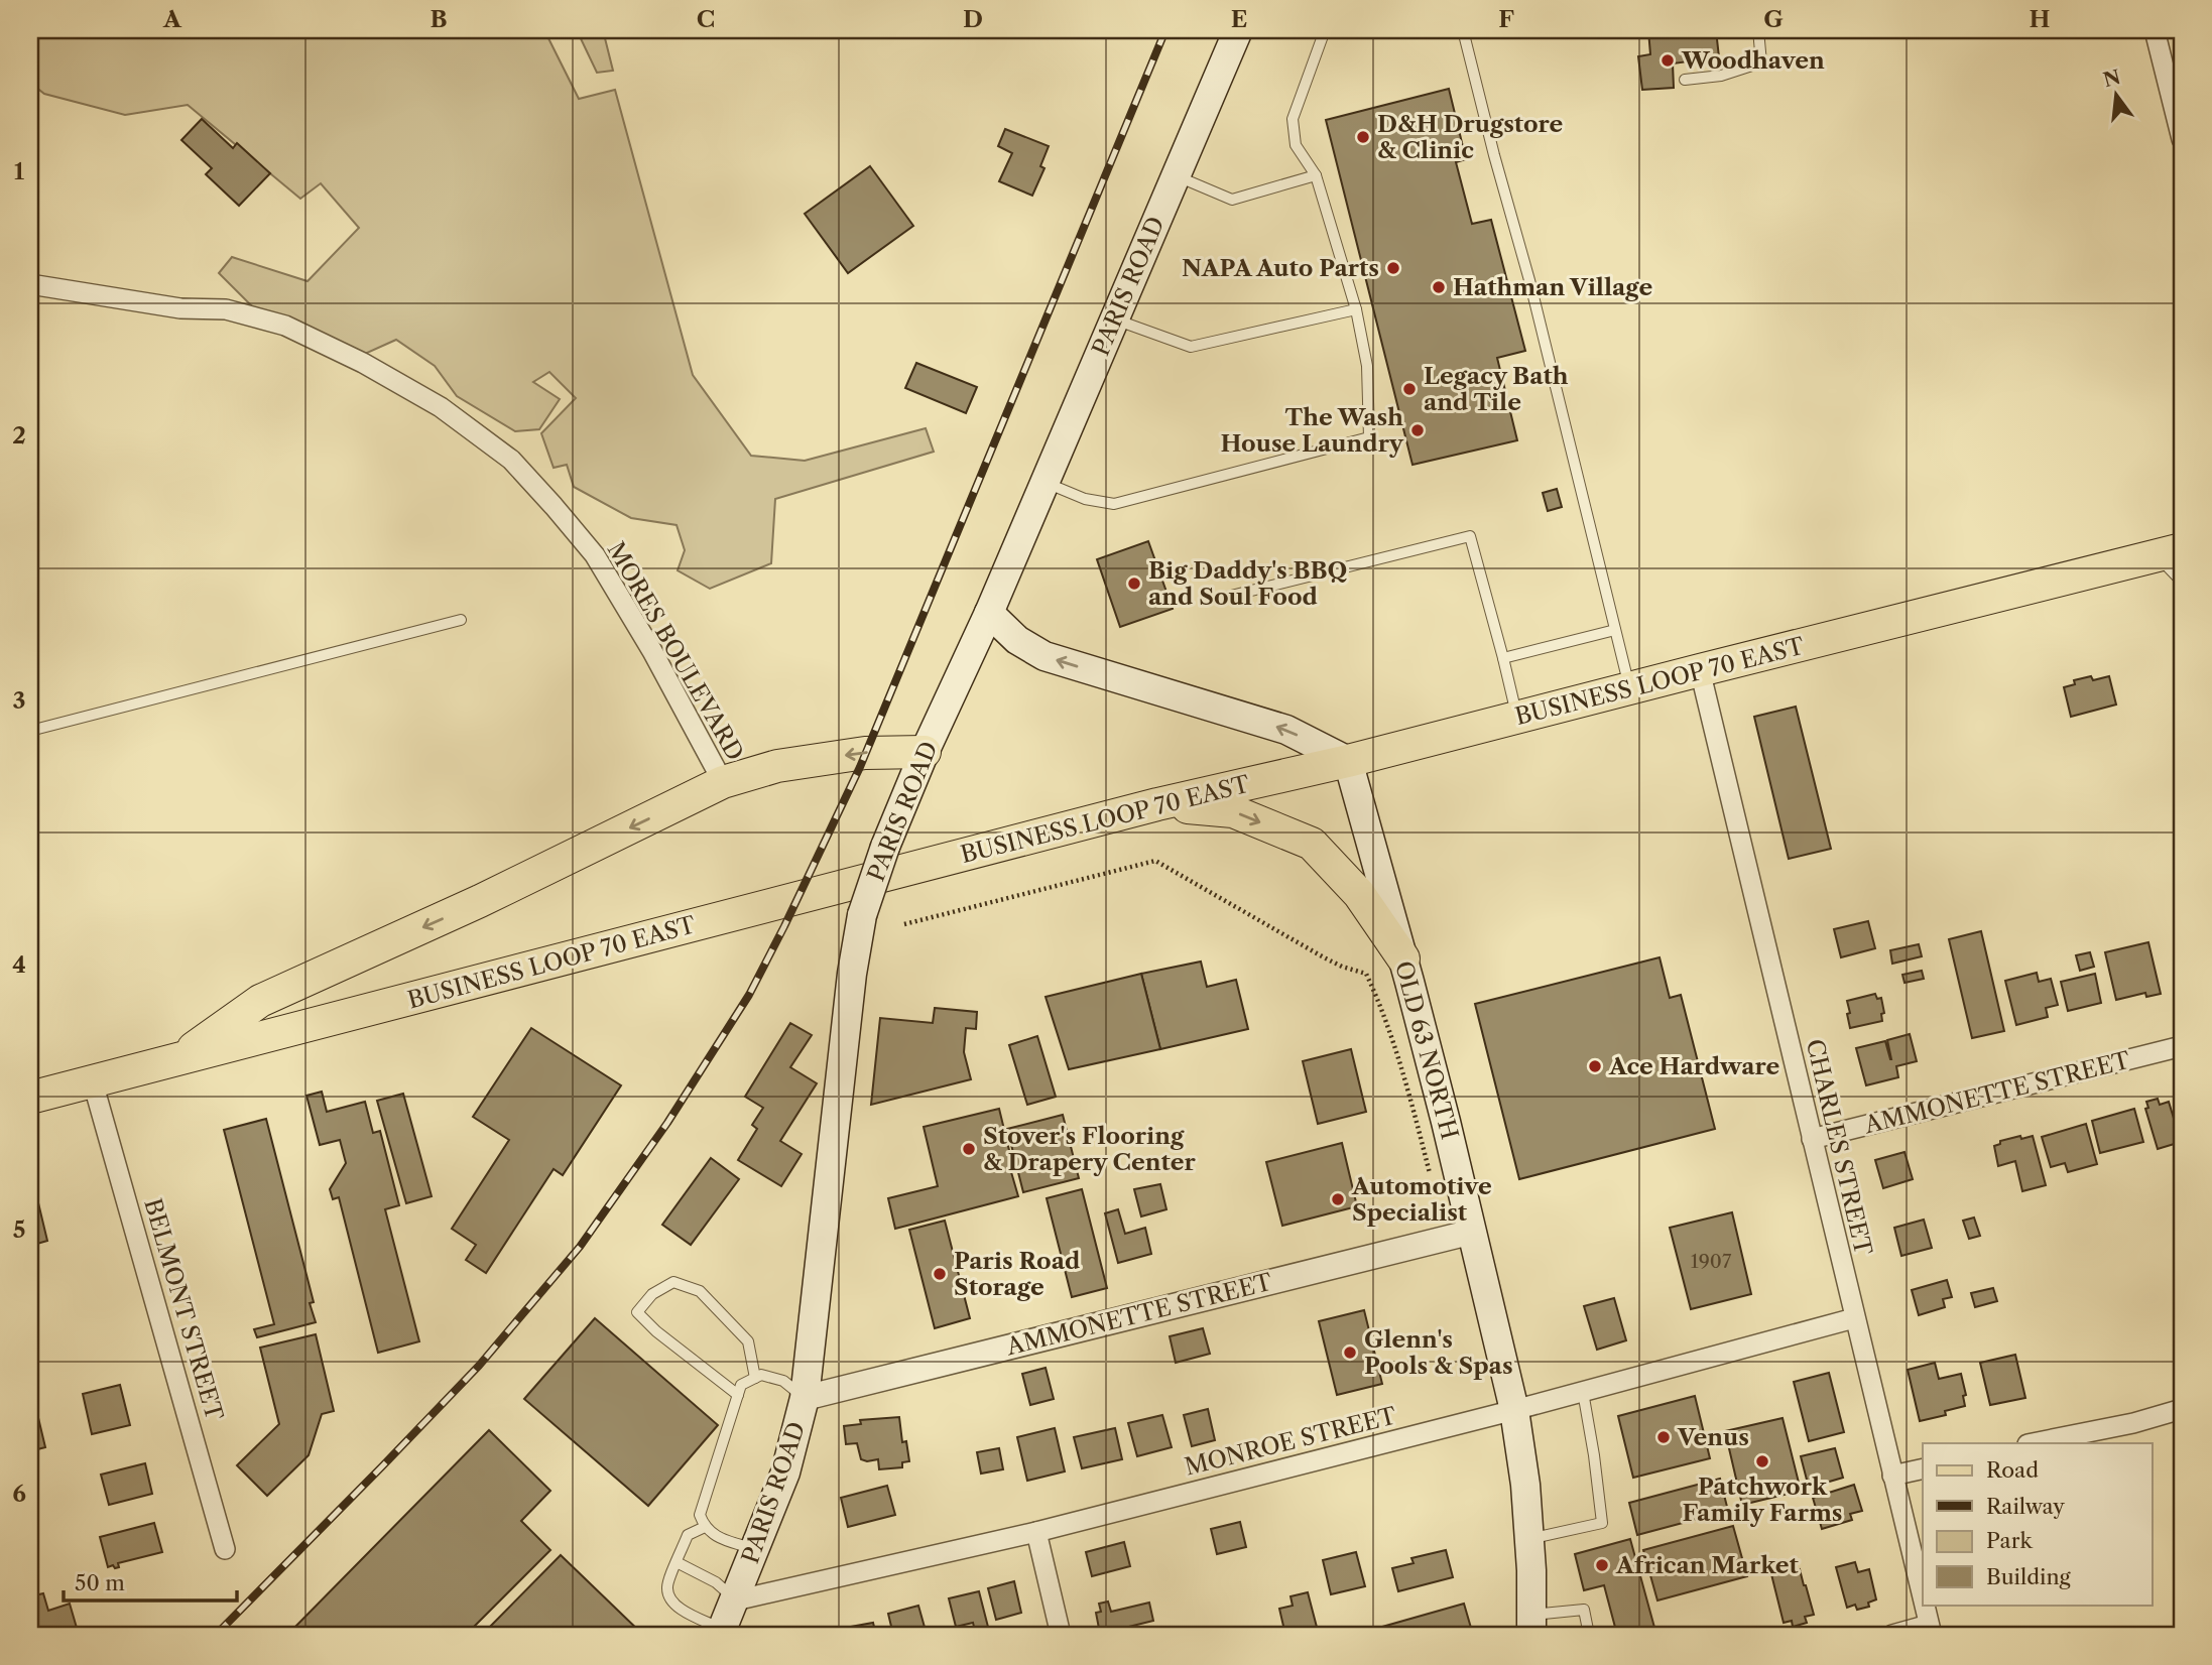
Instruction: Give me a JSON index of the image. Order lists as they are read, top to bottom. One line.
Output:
{"streets":{"main road":["PARIS ROAD","BUSINESS LOOP 70 EAST","OLD 63 NORTH"],"street":["MORES BOULEVARD","AMMONETTE STREET","CHARLES STREET","BELMONT STREET","MONROE STREET"]},"crossings":[["PARIS ROAD","AMMONETTE STREET"],["PARIS ROAD","MONROE STREET"],["BUSINESS LOOP 70 EAST","OLD 63 NORTH"],["BUSINESS LOOP 70 EAST","CHARLES STREET"],["BUSINESS LOOP 70 EAST","BELMONT STREET"],["OLD 63 NORTH","AMMONETTE STREET"],["OLD 63 NORTH","MONROE STREET"],["AMMONETTE STREET","CHARLES STREET"],["CHARLES STREET","MONROE STREET"]],"places":["Woodhaven","D&H Drugstore & Clinic","NAPA Auto Parts","Hathman Village","Legacy Bath and Tile","The Wash House Laundry","Big Daddy's BBQ and Soul Food","Ace Hardware","Stover's Flooring & Drapery Center","Automotive Specialist","Paris Road Storage","Glenn's Pools & Spas","Venus","Patchwork Family Farms","African Market"],"house_numbers":["1907"],"legend":["Road","Railway","Park","Building"],"scale_bar":"50 m","north":"top","grid":{"columns":["A","B","C","D","E","F","G","H"],"rows":["1","2","3","4","5","6"]}}
